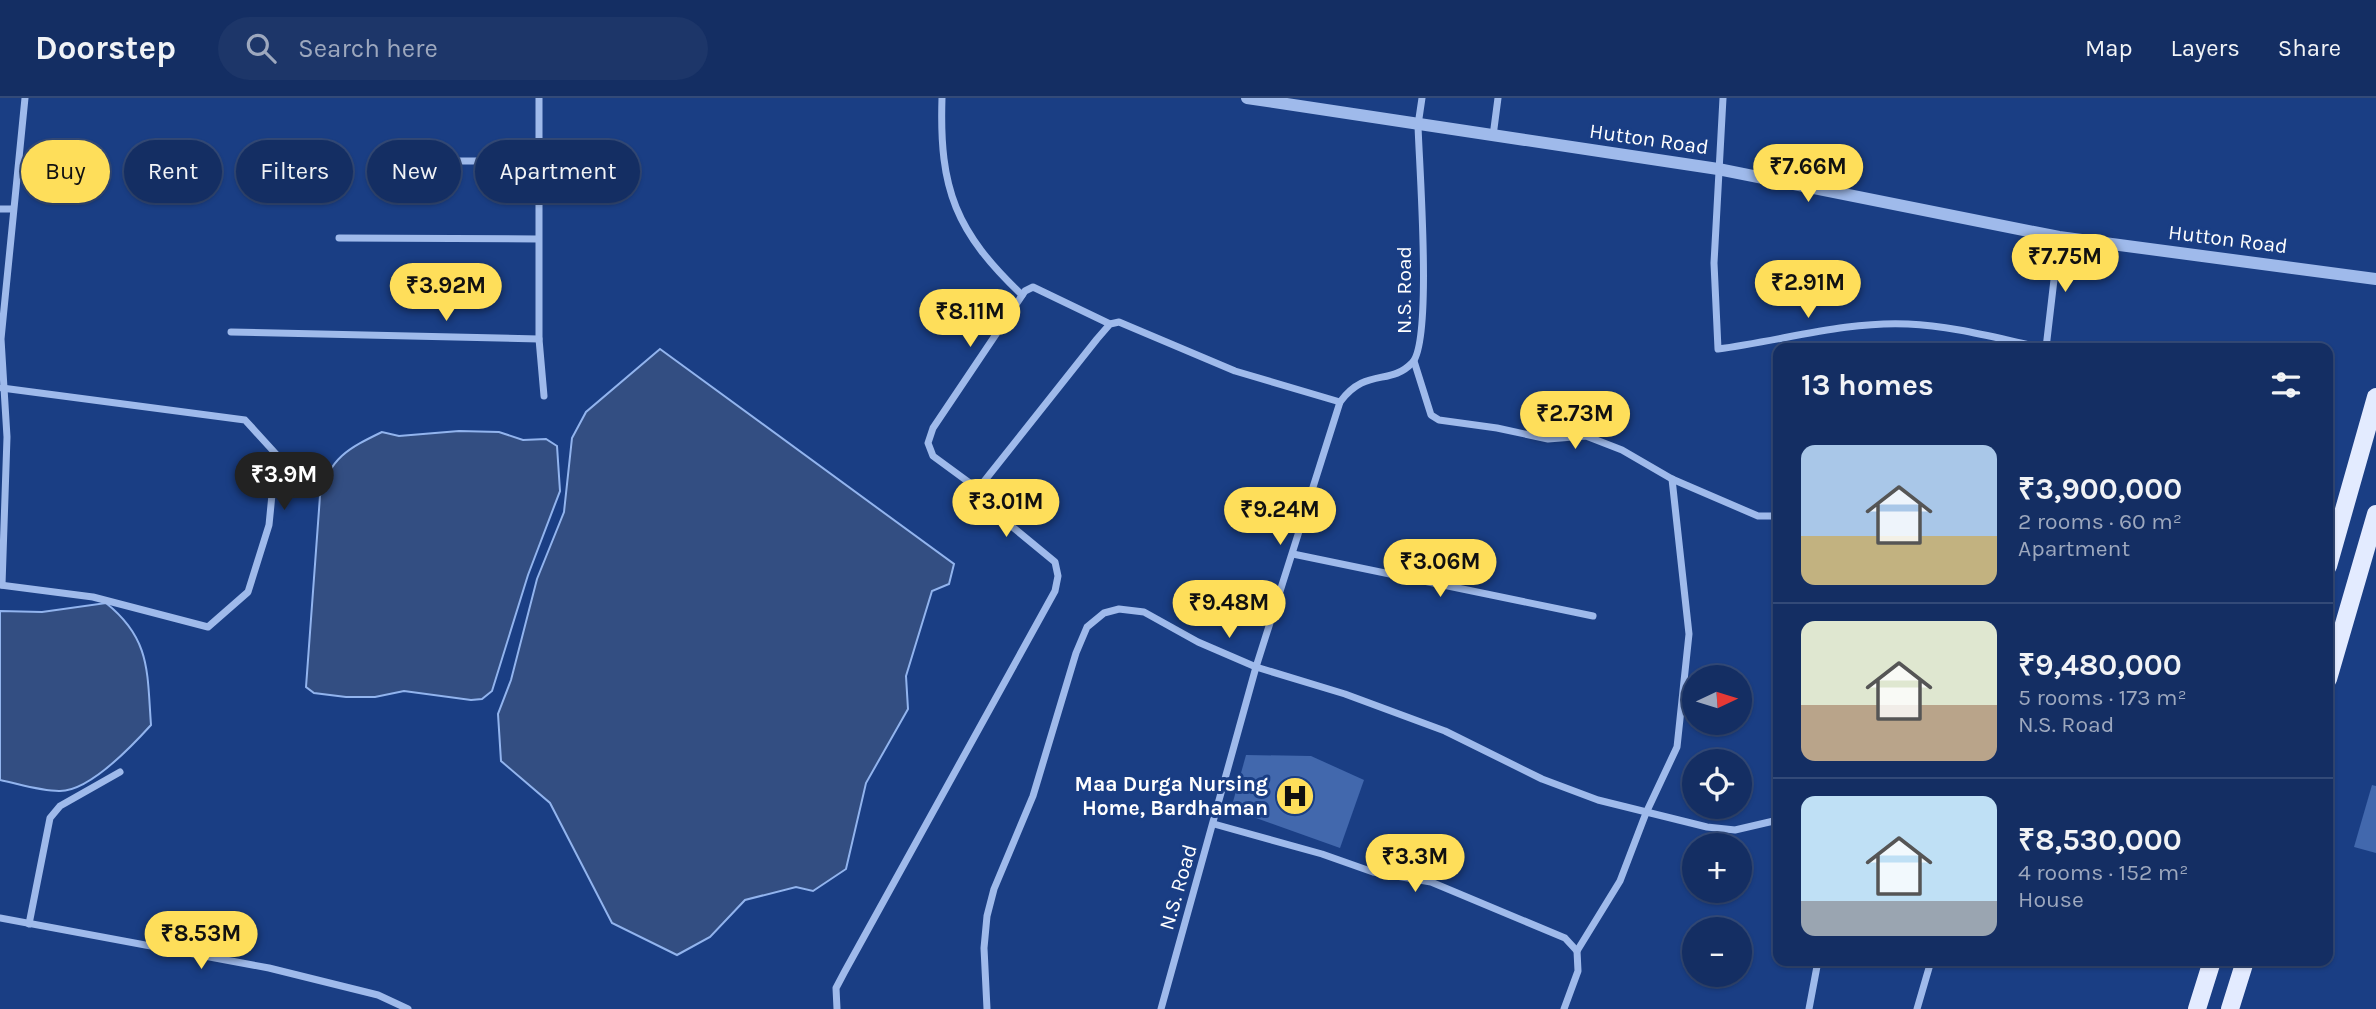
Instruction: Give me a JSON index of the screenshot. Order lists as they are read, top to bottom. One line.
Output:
{"streets":{"street":["Hutton Road","N.S. Road"]},"crossings":[["Hutton Road","N.S. Road"]],"places":{"hospital":["Maa Durga Nursing Home, Bardhaman"]},"north":"right","page":{"header":"Doorstep","search":"Search here","nav":["Map","Layers","Share"],"chip":["Buy","Rent","Filters","New","Apartment"],"price":["₹7.66M","₹7.75M","₹2.91M","₹3.92M","₹8.11M","₹2.73M","₹3.9M","₹3.01M","₹9.24M","₹3.06M","₹9.48M","₹3.3M","₹8.53M"],"heading":"13 homes","list":[{"name":"₹3,900,000","note":"2 rooms · 60 m² · Apartment"},{"name":"₹9,480,000","note":"5 rooms · 173 m² · N.S. Road"},{"name":"₹8,530,000","note":"4 rooms · 152 m² · House"}],"map_buttons":["+","−"]}}
